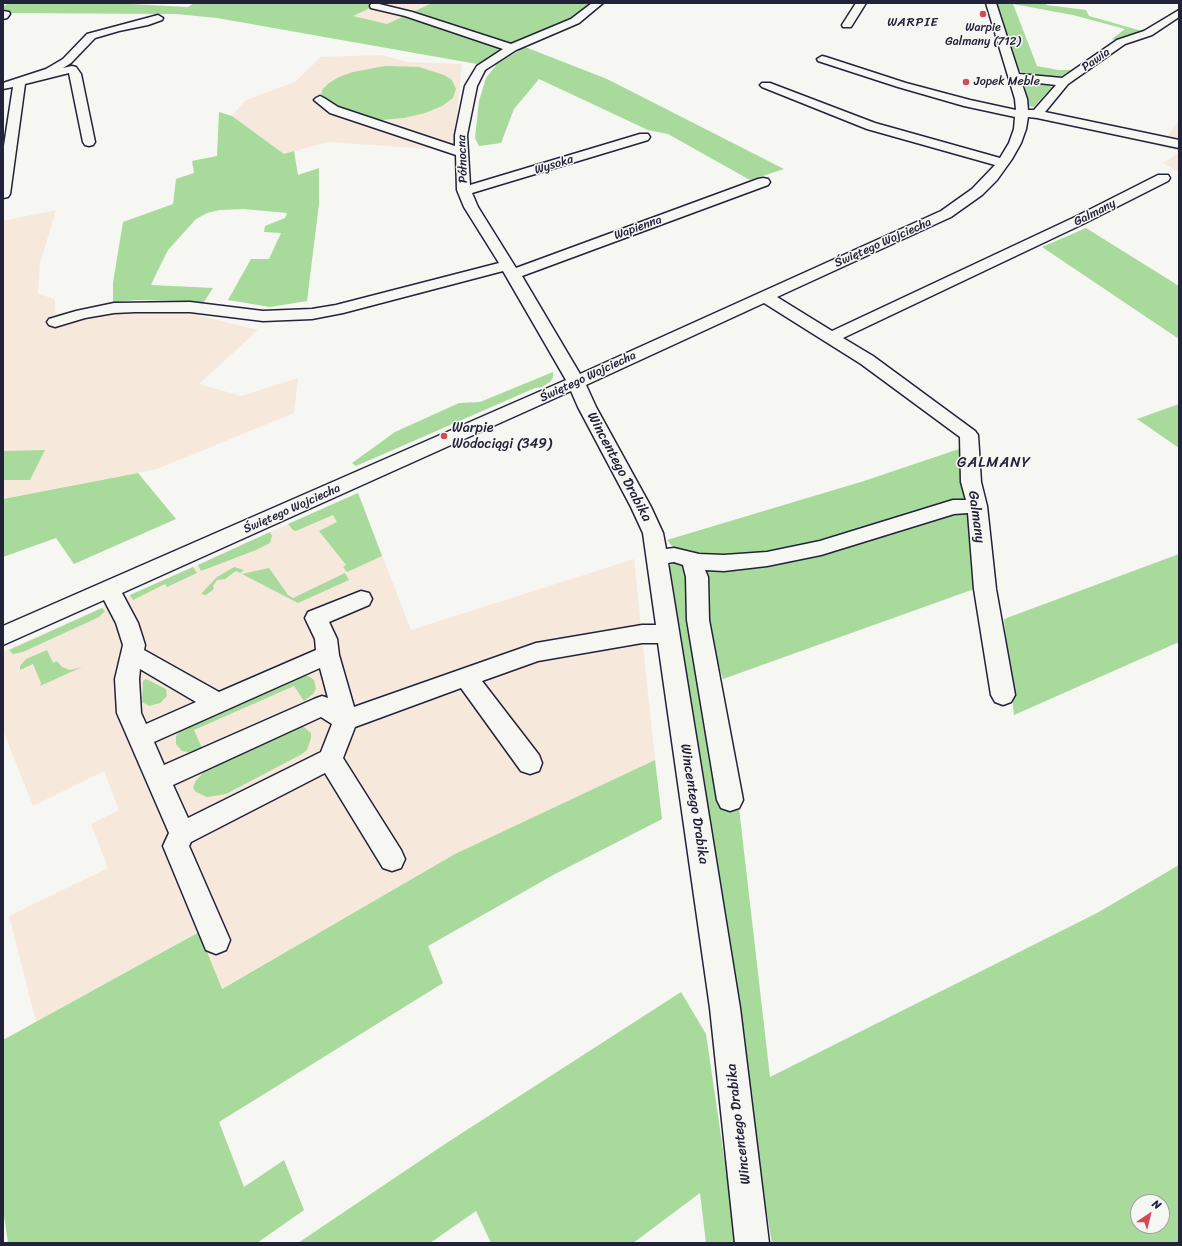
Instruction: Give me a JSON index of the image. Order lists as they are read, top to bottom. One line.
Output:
{"streets":{"street":["Pawia","Północna","Wysoka","Galmany","Wapienna","Świętego Wojciecha","Wincentego Drabika"]},"crossings":[["Pawia","Świętego Wojciecha"],["Północna","Wysoka"],["Północna","Wapienna"],["Północna","Świętego Wojciecha"],["Północna","Wincentego Drabika"],["Galmany","Świętego Wojciecha"],["Świętego Wojciecha","Wincentego Drabika"]],"districts":["WARPIE","GALMANY"],"places":["Warpie Galmany (712)","Jopek Meble","Warpie Wodociągi (349)"],"north":"top right"}
